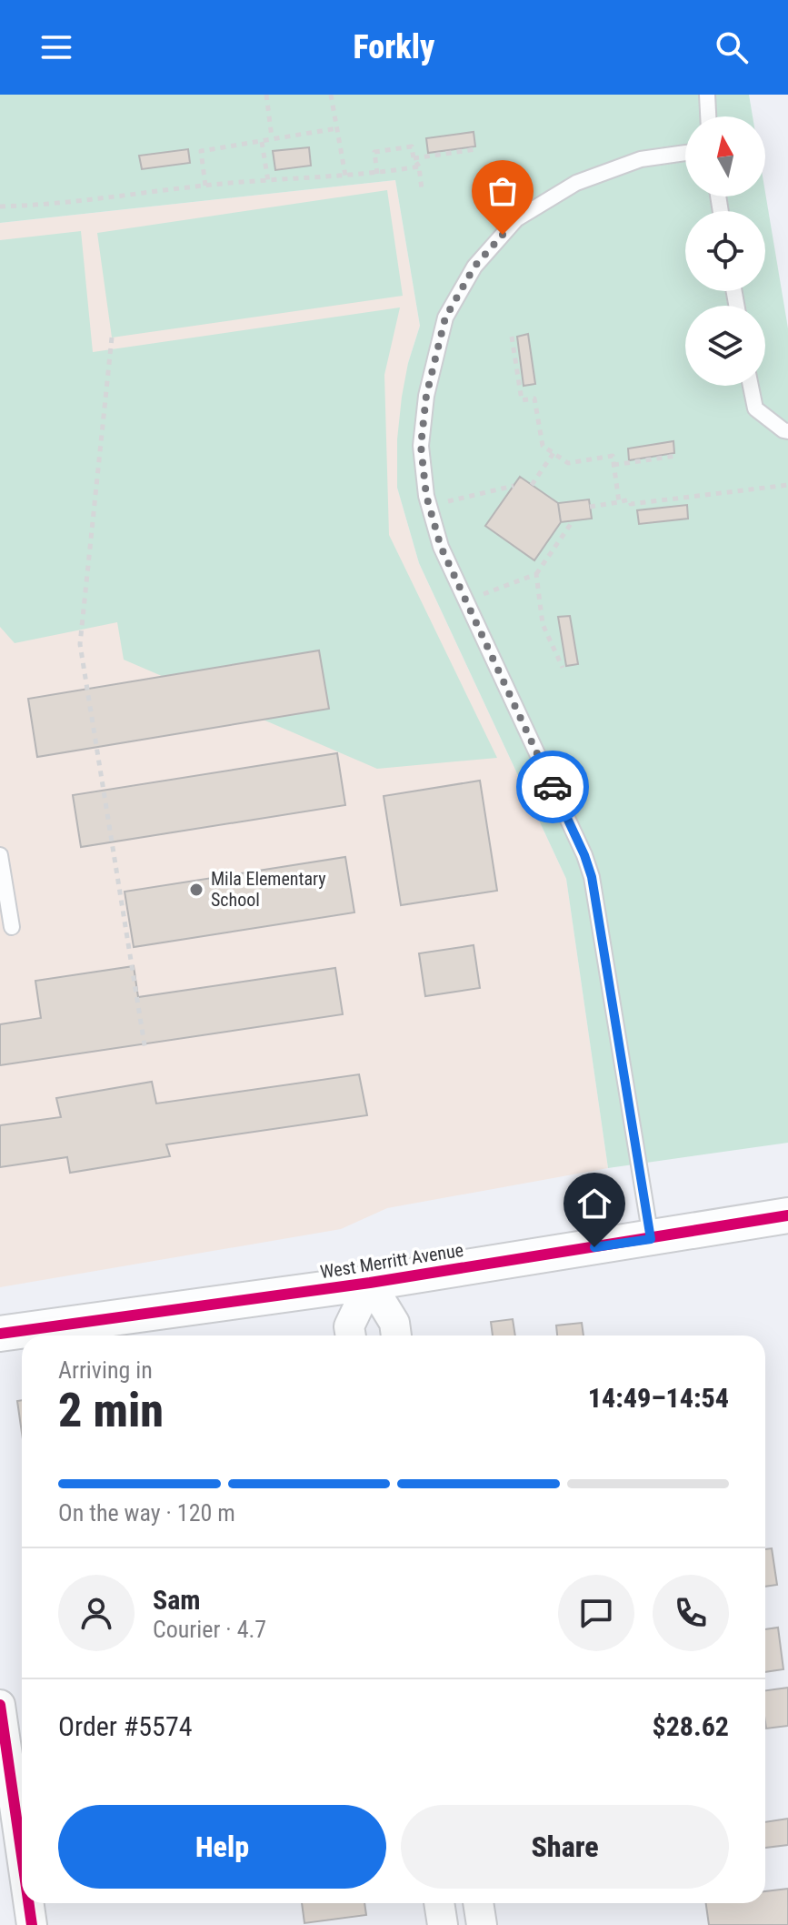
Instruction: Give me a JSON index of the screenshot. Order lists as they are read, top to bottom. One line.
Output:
{"streets":{"street":["West Merritt Avenue"]},"places":["Mila Elementary School"],"north":"top","page":{"header":"Forkly","heading":["2 min","Arriving in","14:49–14:54"],"panel":["Sam","Courier · 4.7","Order #5574","$28.62"],"bar":"On the way · 120 m","buttons":["Help","Share"]}}
